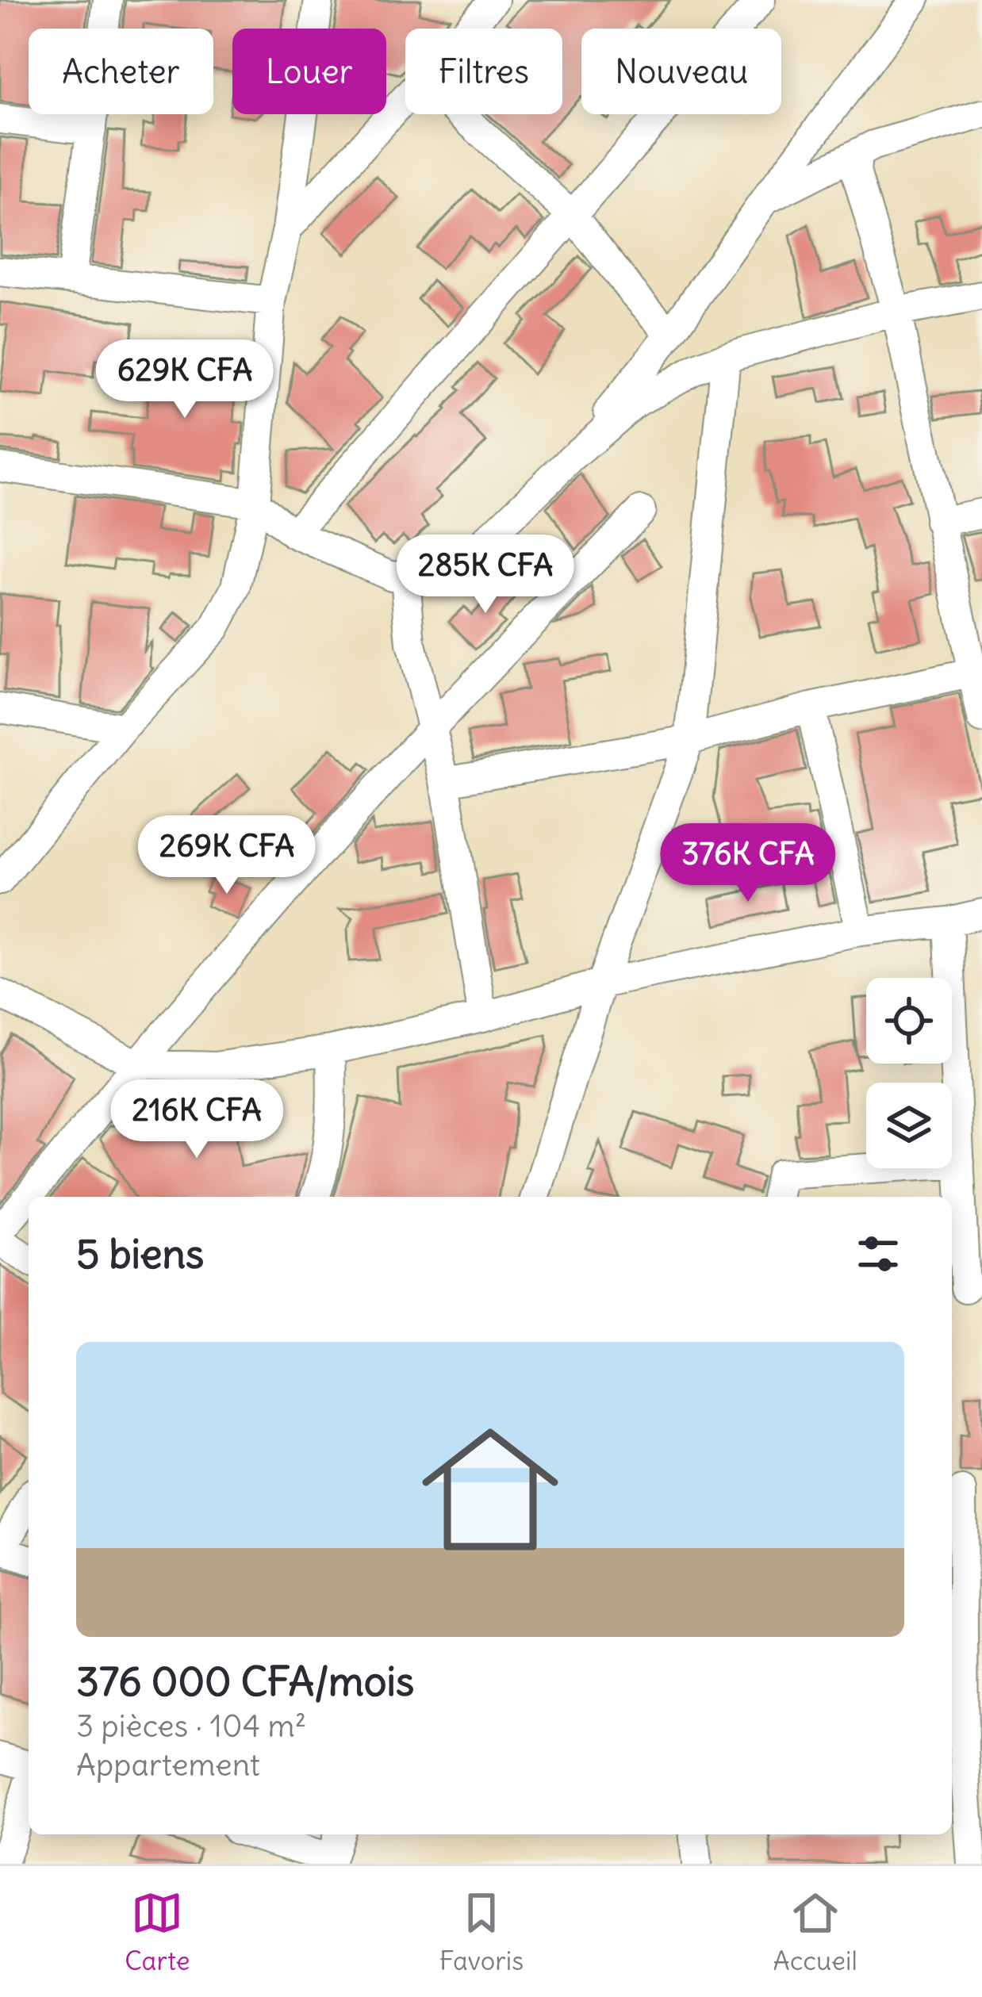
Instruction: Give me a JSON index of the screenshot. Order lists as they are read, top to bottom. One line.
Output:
{"page":{"chip":["Acheter","Louer","Filtres","Nouveau"],"price":["629K CFA","285K CFA","269K CFA","376K CFA","216K CFA"],"heading":"5 biens","list":[{"name":"376 000 CFA/mois","note":"3 pièces · 104 m² · Appartement"}],"tabs":["Carte","Favoris","Accueil"]}}
